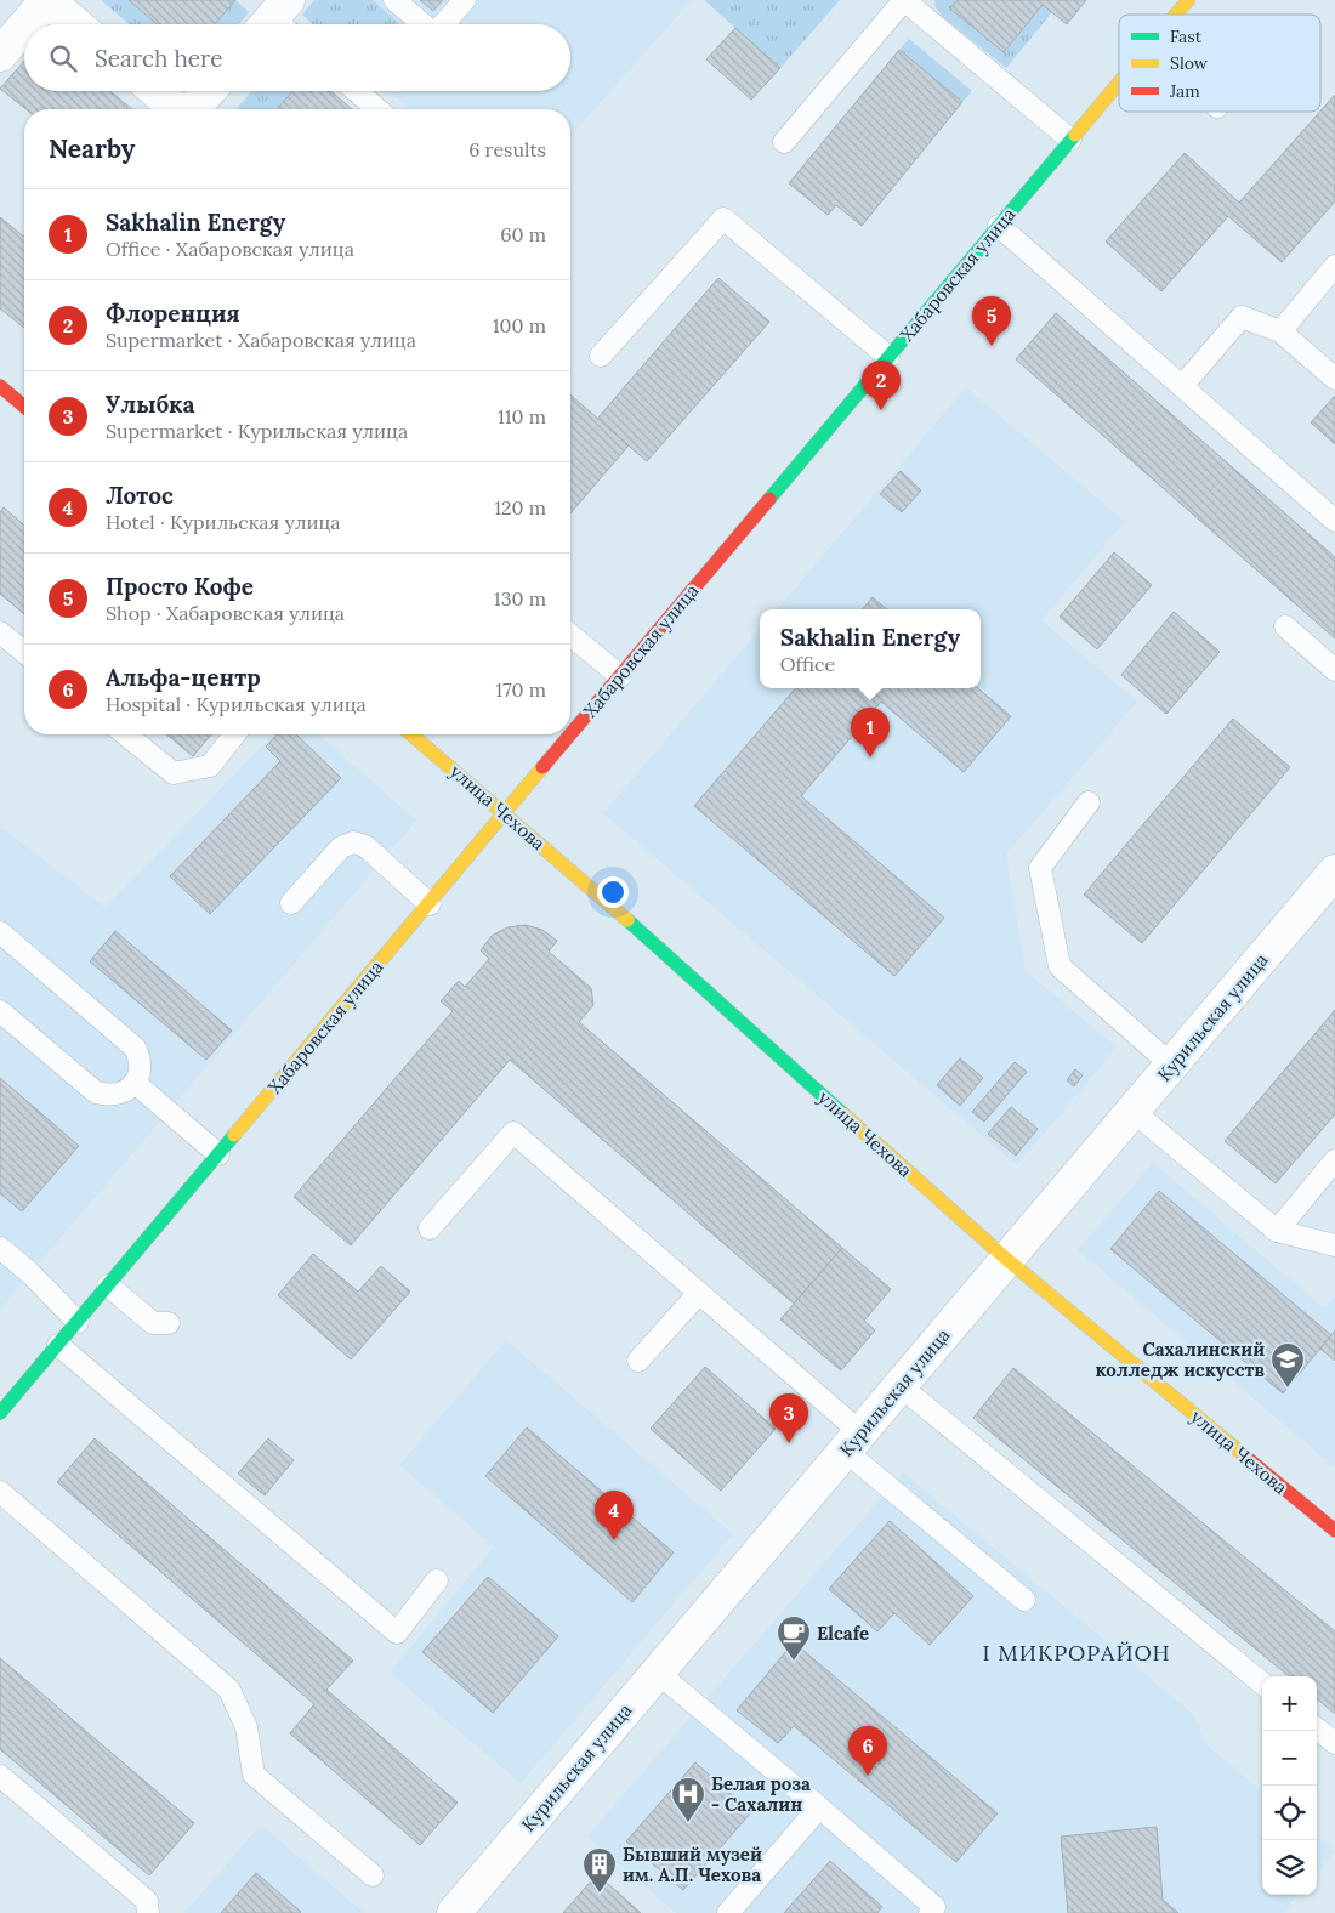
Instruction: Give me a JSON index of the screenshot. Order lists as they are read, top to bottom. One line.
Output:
{"streets":{"street":["Хабаровская улица","улица Чехова","Курильская улица"]},"crossings":[["Хабаровская улица","улица Чехова"],["улица Чехова","Курильская улица"]],"districts":["I МИКРОРАЙОН"],"places":{"school or university":["Сахалинский колледж искусств"],"cafe":["Elcafe"],"hospital":["Белая роза - Сахалин"],"building":["Бывший музей им. А.П. Чехова"]},"legend":["Fast","Slow","Jam"],"page":{"search":"Search here","heading":["Nearby","6 results"],"list":[{"mark":"1","name":"Sakhalin Energy","note":"Office · Хабаровская улица","value":"60 m"},{"mark":"2","name":"Флоренция","note":"Supermarket · Хабаровская улица","value":"100 m"},{"mark":"3","name":"Улыбка","note":"Supermarket · Курильская улица","value":"110 m"},{"mark":"4","name":"Лотос","note":"Hotel · Курильская улица","value":"120 m"},{"mark":"5","name":"Просто Кофе","note":"Shop · Хабаровская улица","value":"130 m"},{"mark":"6","name":"Альфа-центр","note":"Hospital · Курильская улица","value":"170 m"}],"pins":["5","2","1","3","4","6"],"popup":["Sakhalin Energy","Office"],"map_buttons":["+","−"]}}
